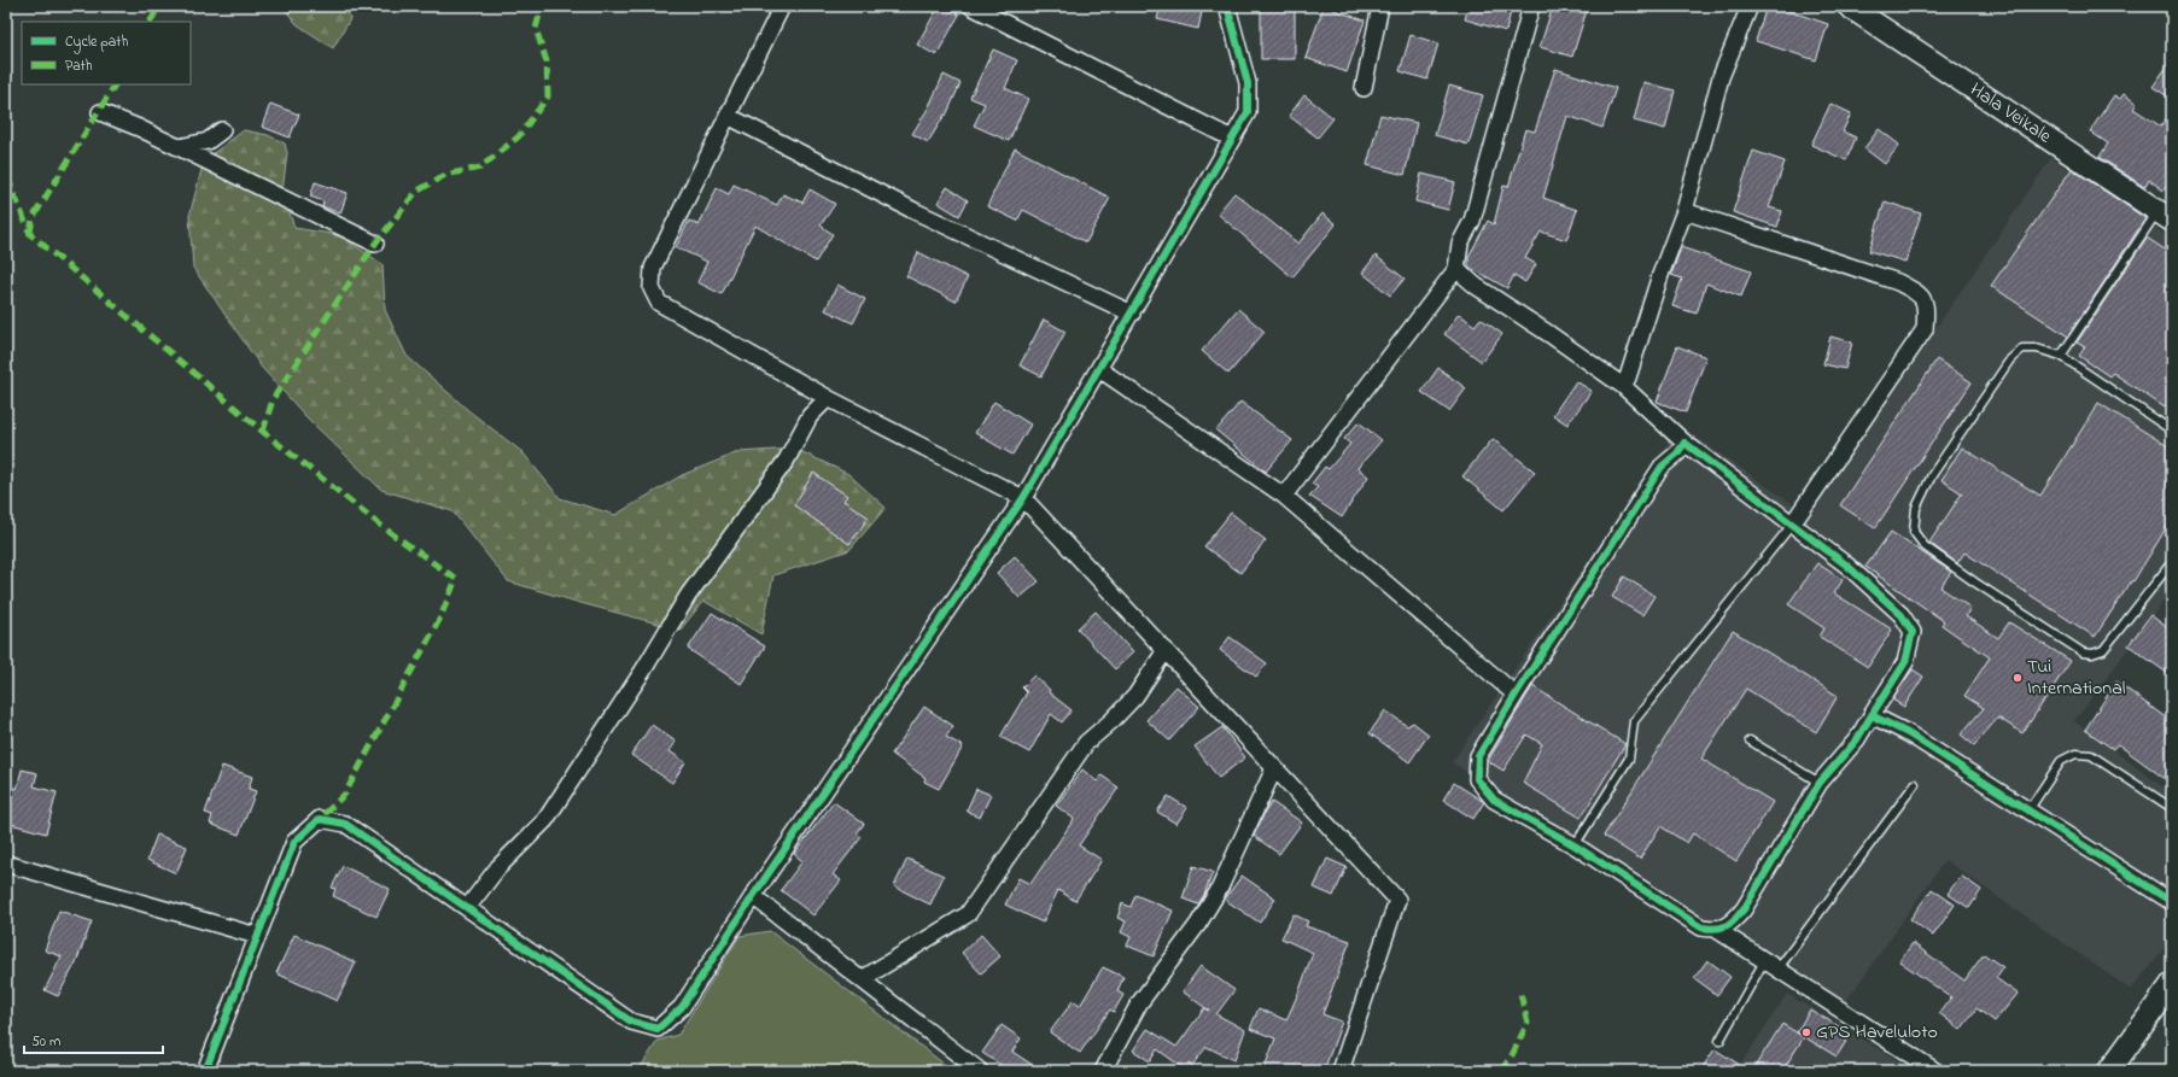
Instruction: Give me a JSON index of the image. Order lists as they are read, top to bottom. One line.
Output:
{"streets":{"street":["Hala Veikale"]},"places":["Tui International","GPS Haveluloto"],"legend":["Cycle path","Path"],"scale_bar":"50 m"}
